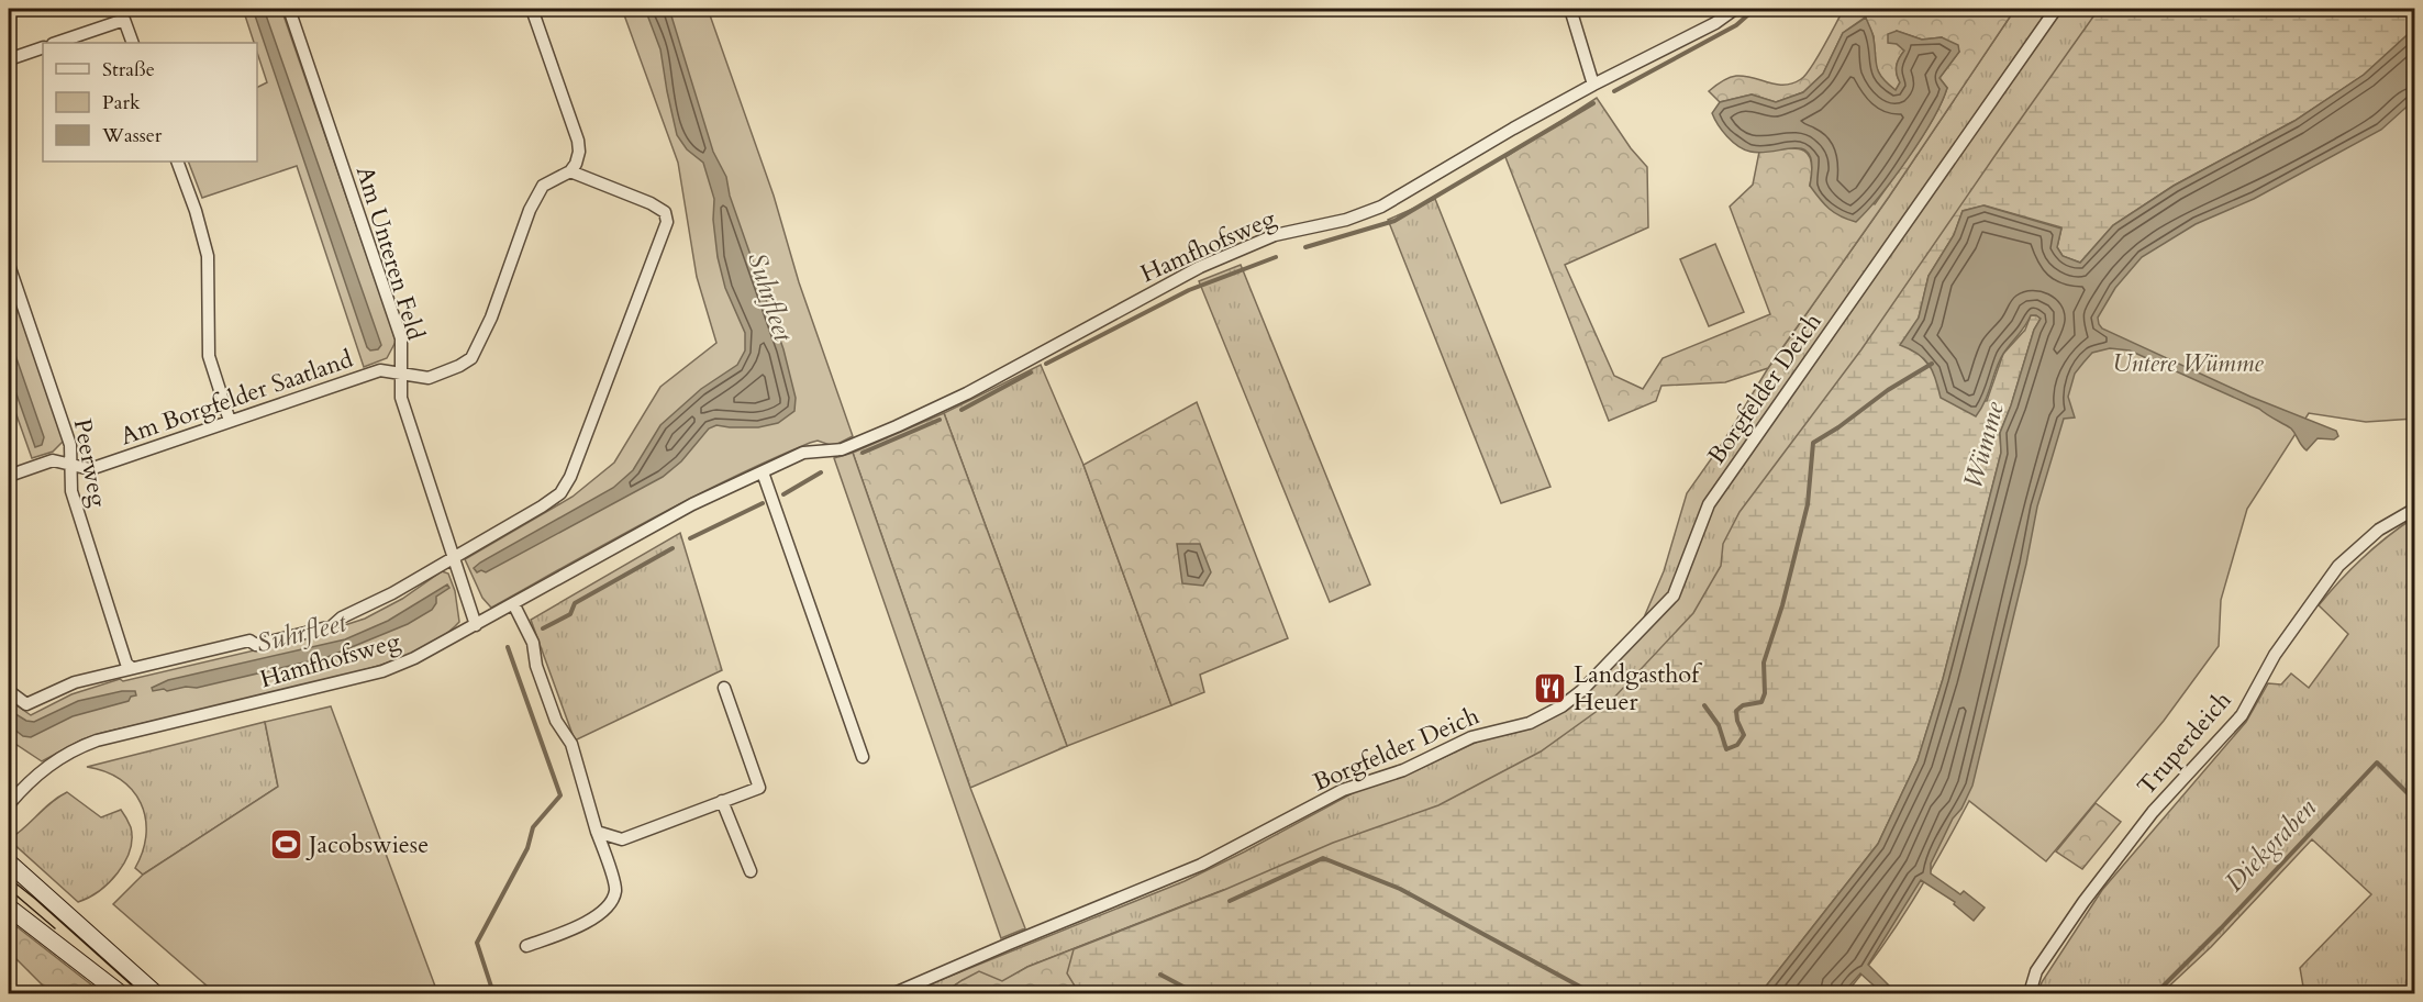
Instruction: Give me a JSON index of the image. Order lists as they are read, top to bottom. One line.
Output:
{"streets":{"street":["Hamfhofsweg","Am Unteren Feld","Borgfelder Deich","Am Borgfelder Saatland","Peerweg","Truperdeich"]},"crossings":[["Hamfhofsweg","Am Unteren Feld"],["Am Unteren Feld","Am Borgfelder Saatland"],["Am Borgfelder Saatland","Peerweg"]],"water":["Suhrfleet","Wümme","Diekgraben"],"parks":["Untere Wümme"],"places":{"restaurant":["Landgasthof Heuer"],"sports":["Jacobswiese"]},"legend":["Straße","Park","Wasser"]}
